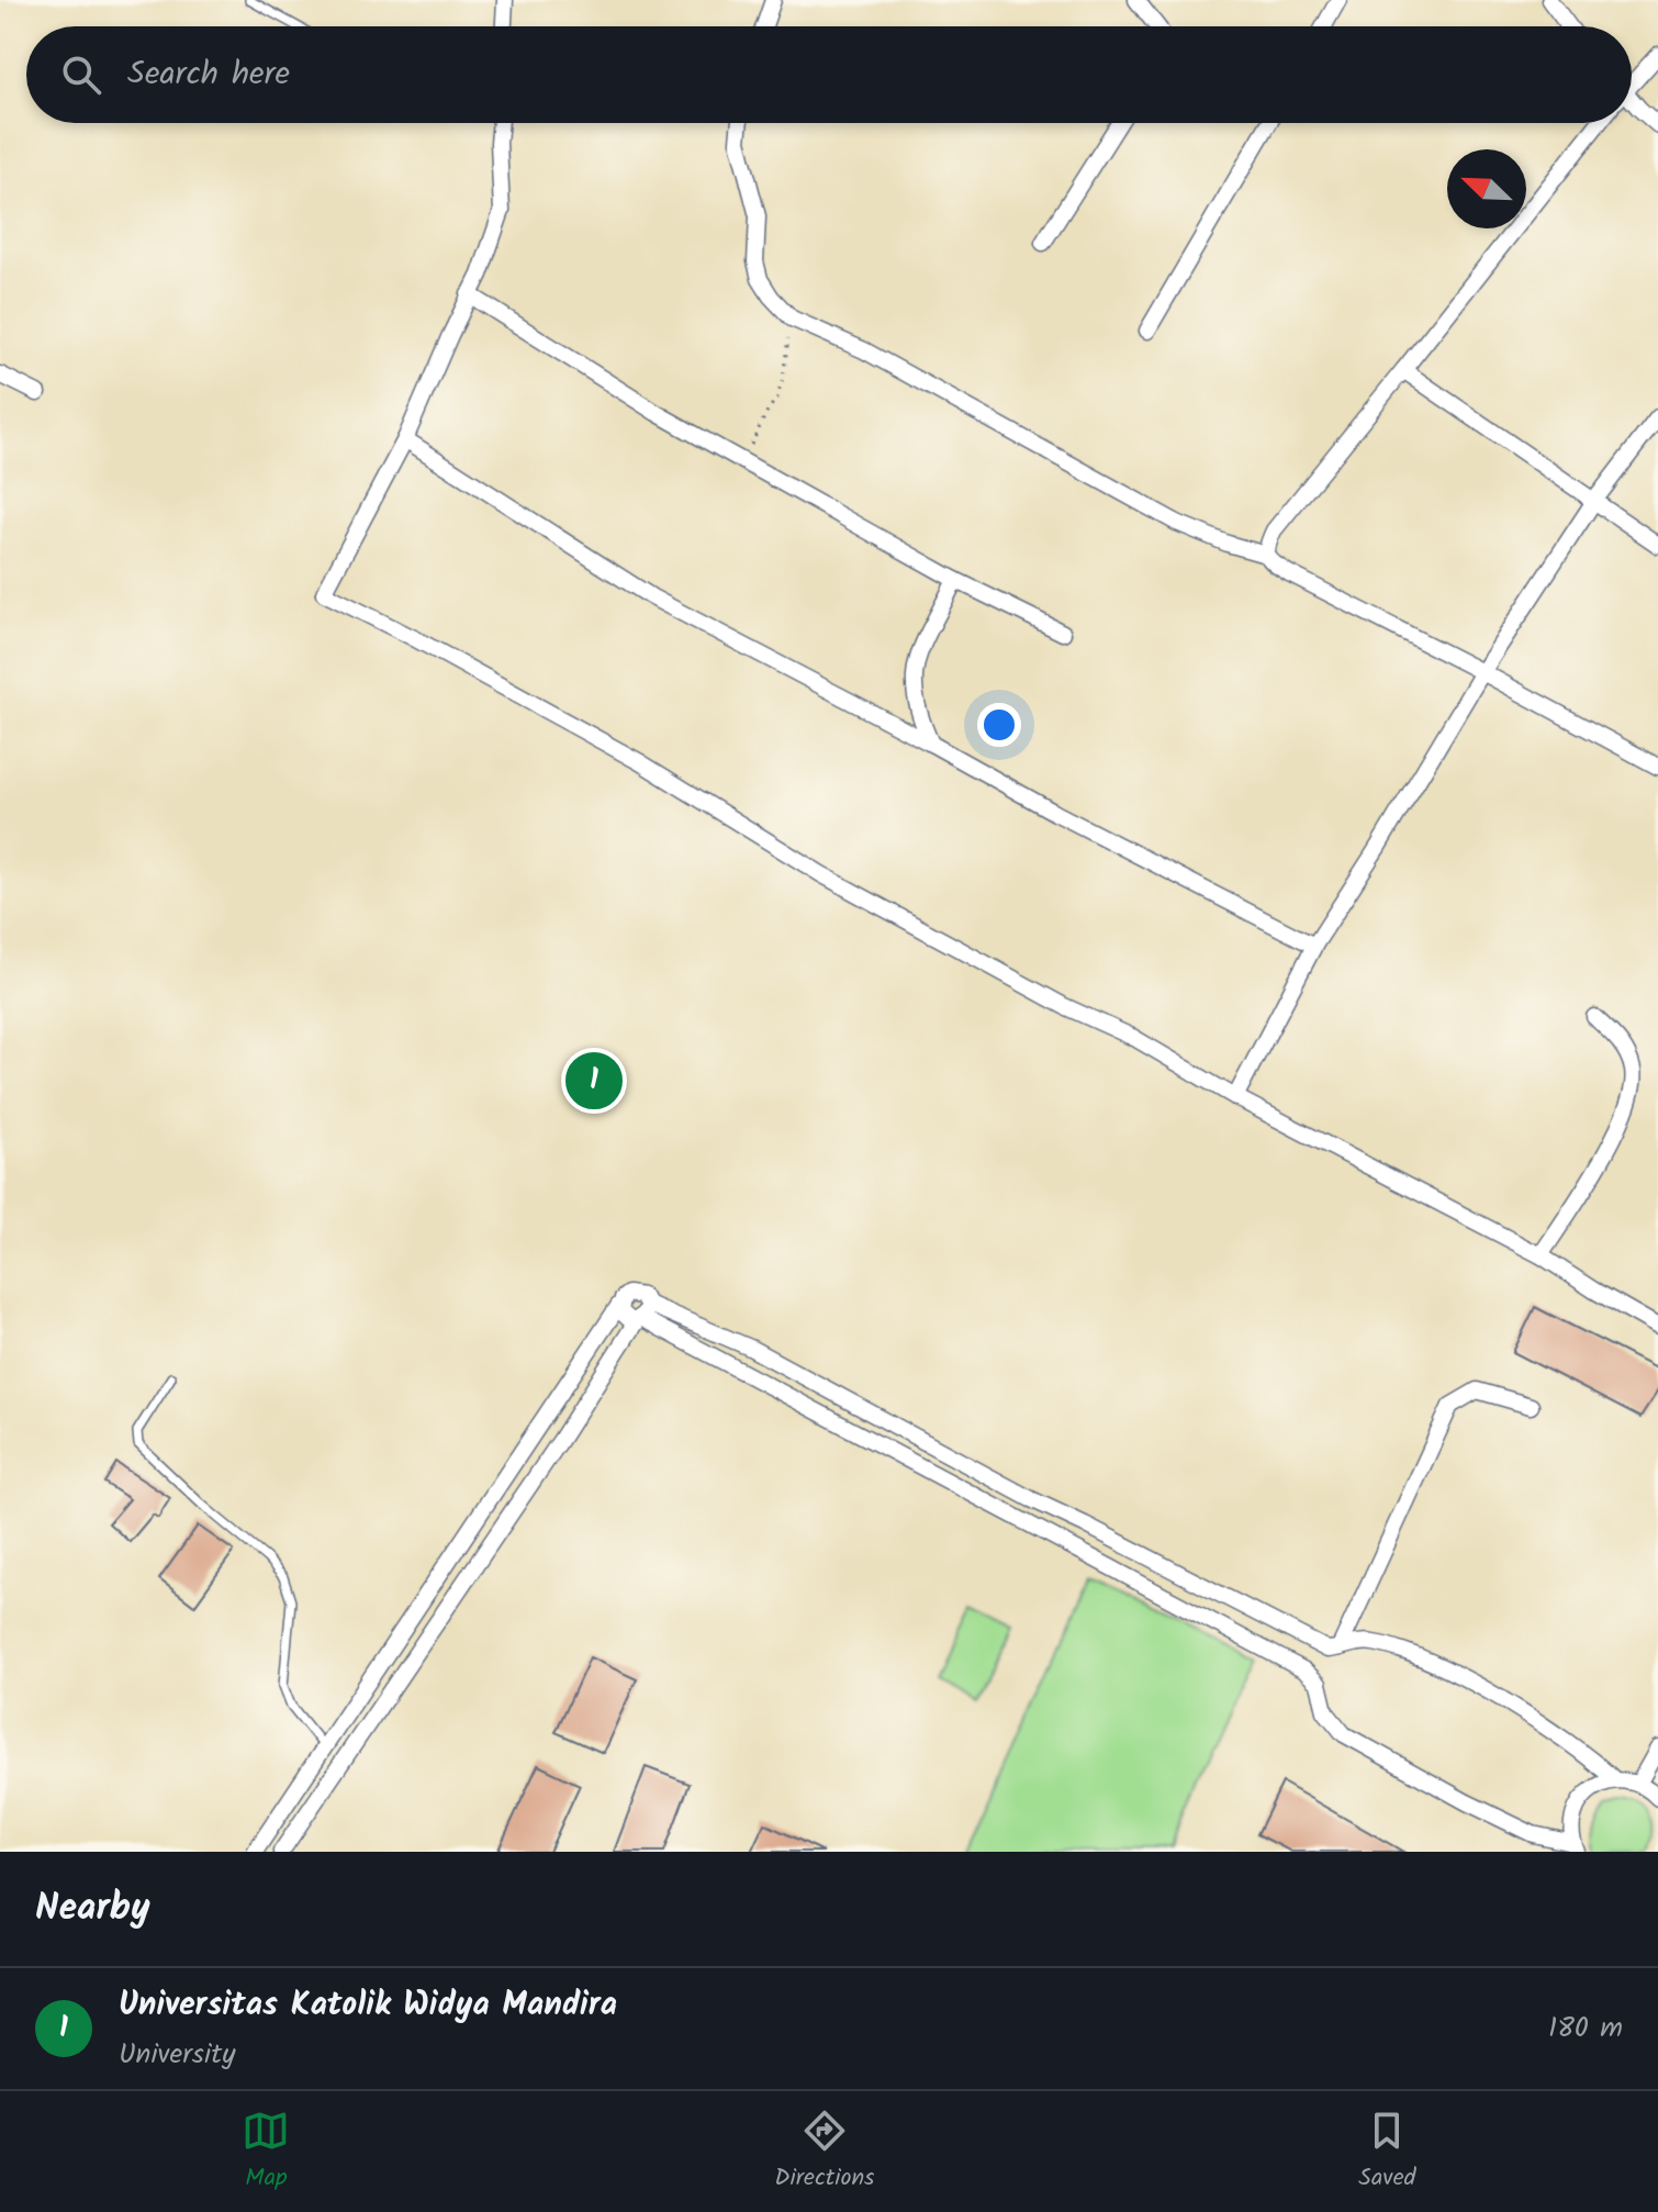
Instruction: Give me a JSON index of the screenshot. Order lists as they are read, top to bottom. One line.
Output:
{"north":"top left","page":{"search":"Search here","pins":"1","heading":"Nearby","list":[{"mark":"1","name":"Universitas Katolik Widya Mandira","note":"University","value":"180 m"}],"nav":["Map","Directions","Saved"]}}
